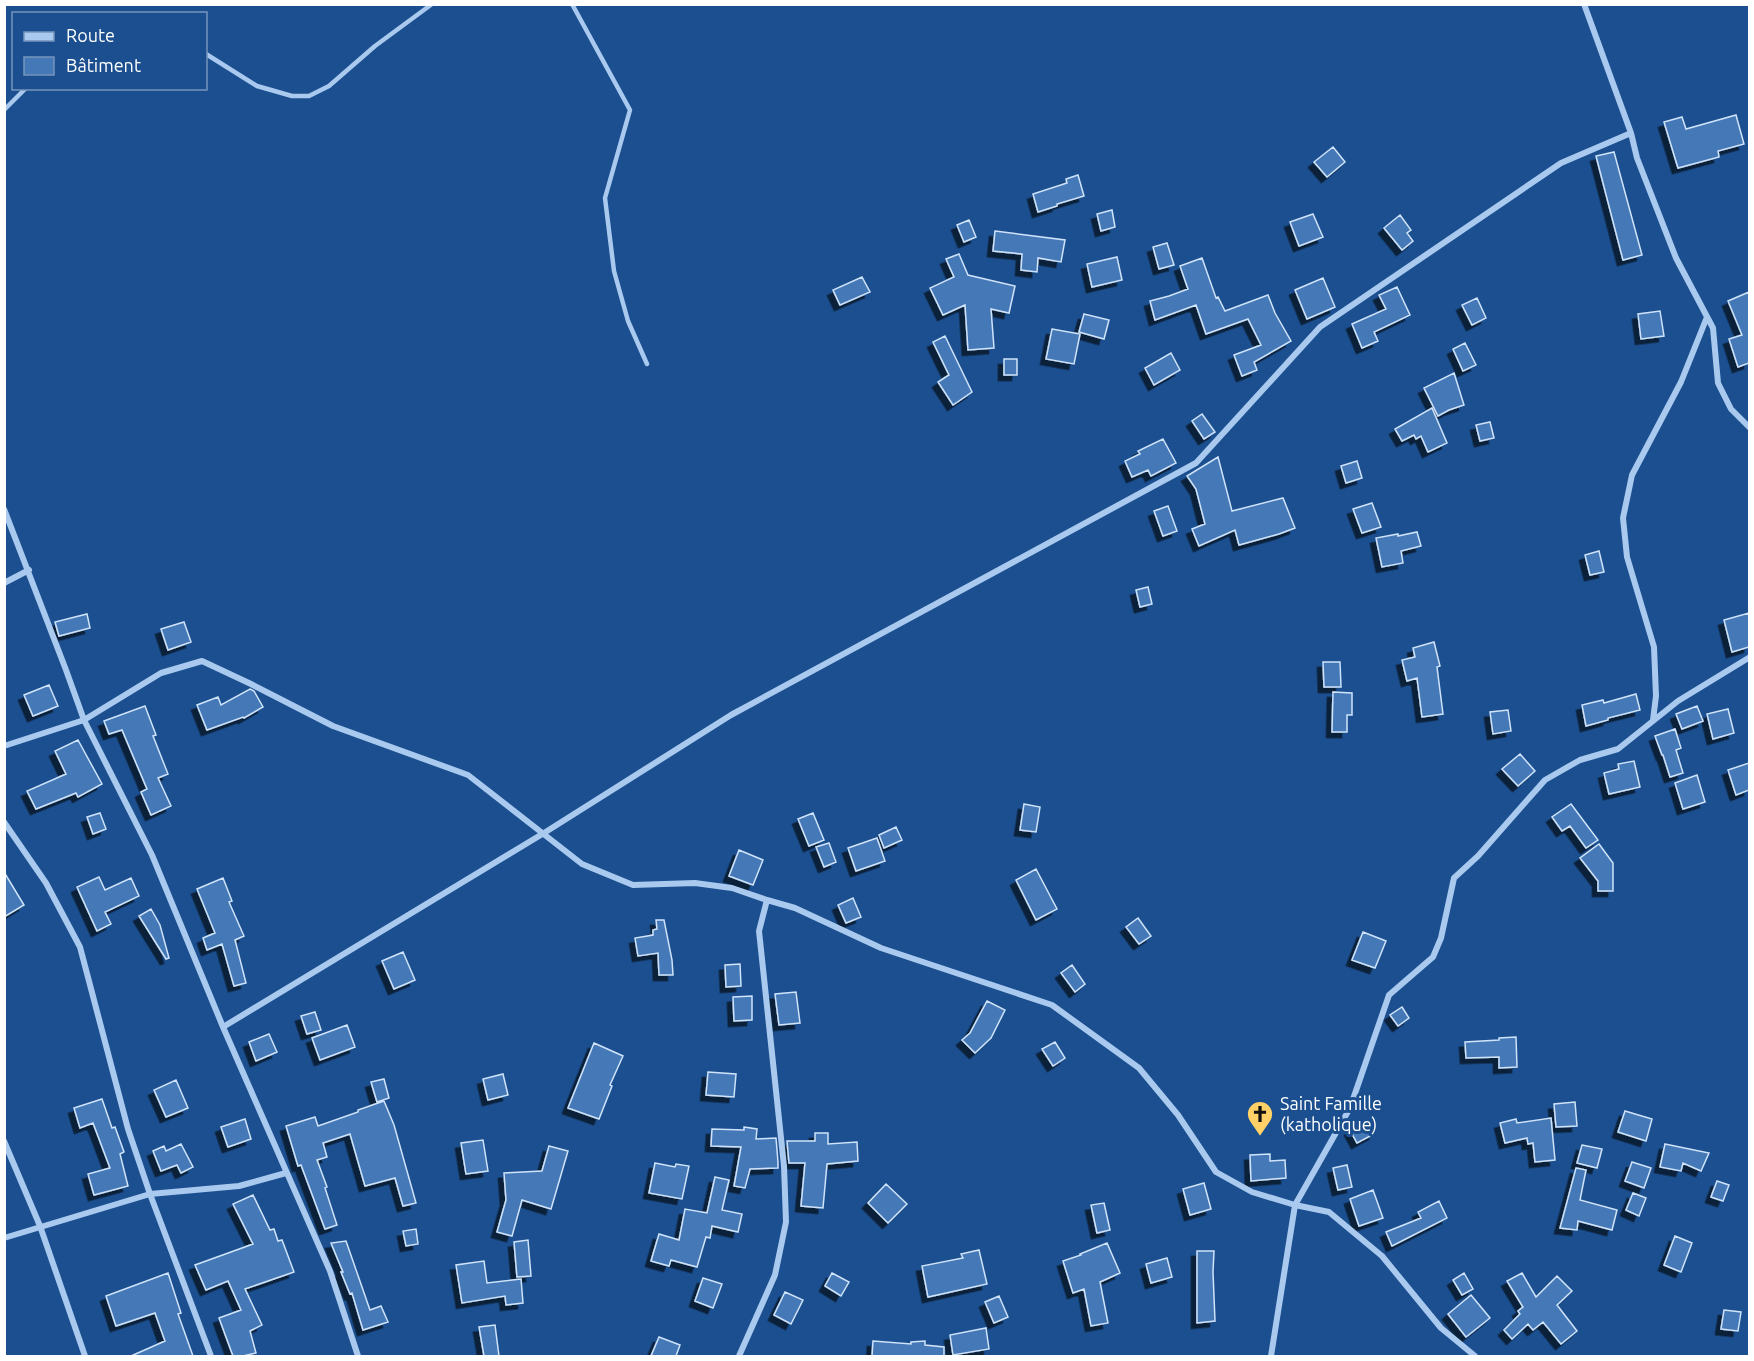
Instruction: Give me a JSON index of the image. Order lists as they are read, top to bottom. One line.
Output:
{"places":{"church":["Saint Famille (katholique)"]},"legend":["Route","Bâtiment"]}
